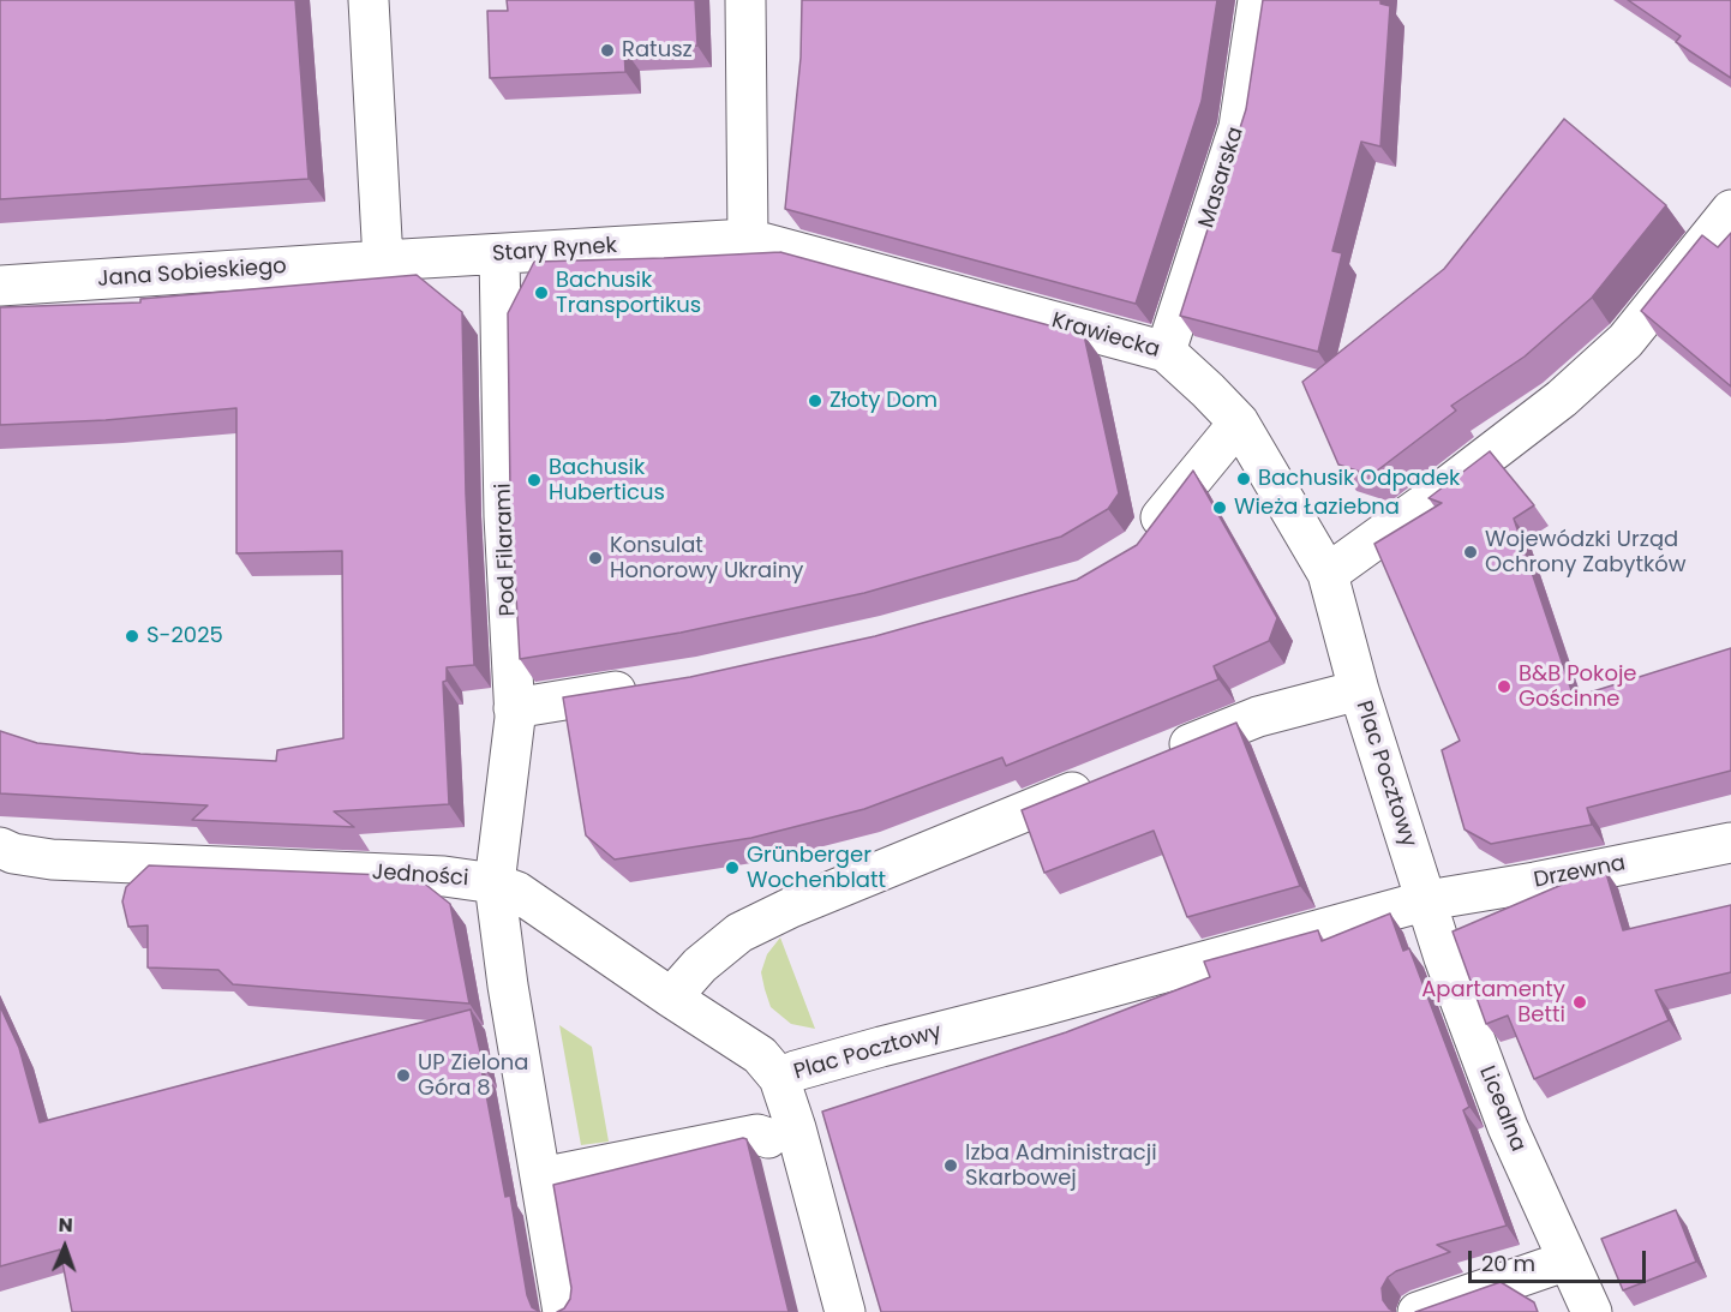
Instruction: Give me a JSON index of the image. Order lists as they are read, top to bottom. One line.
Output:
{"streets":{"street":["Masarska","Stary Rynek","Jana Sobieskiego","Krawiecka","Pod Filarami","Plac Pocztowy","Drzewna","Jedności","Licealna"]},"crossings":[["Masarska","Krawiecka"],["Stary Rynek","Jana Sobieskiego"],["Stary Rynek","Krawiecka"],["Stary Rynek","Pod Filarami"],["Krawiecka","Plac Pocztowy"],["Pod Filarami","Jedności"],["Plac Pocztowy","Drzewna"],["Plac Pocztowy","Jedności"],["Plac Pocztowy","Licealna"],["Drzewna","Licealna"]],"places":["Ratusz","Bachusik Transportikus","Złoty Dom","Bachusik Odpadek","Bachusik Huberticus","Wieża Łaziebna","Wojewódzki Urząd Ochrony Zabytków","Konsulat Honorowy Ukrainy","S-2025","B&B Pokoje Gościnne","Grünberger Wochenblatt","Apartamenty Betti","UP Zielona Góra 8","Izba Administracji Skarbowej"],"scale_bar":"20 m","north":"top"}
